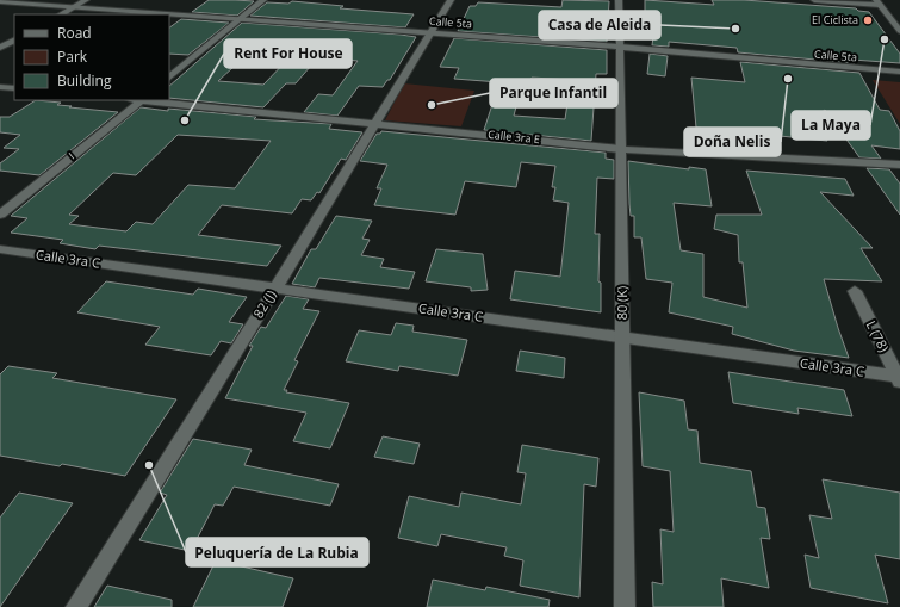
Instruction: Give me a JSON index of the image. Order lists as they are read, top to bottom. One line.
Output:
{"streets":{"street":["Calle 5ta","Calle 3ra E","I","Calle 3ra C","80 (K)","82 (J)","L (78)"]},"crossings":[["Calle 5ta","80 (K)"],["Calle 5ta","82 (J)"],["Calle 3ra E","I"],["Calle 3ra E","80 (K)"],["Calle 3ra E","82 (J)"],["Calle 3ra C","80 (K)"],["Calle 3ra C","82 (J)"],["Calle 3ra C","L (78)"]],"places":["El Ciclista","Casa de Aleida","La Maya","Doña Nelis","Parque Infantil","Rent For House","Peluquería de La Rubia"],"legend":["Road","Park","Building"]}
